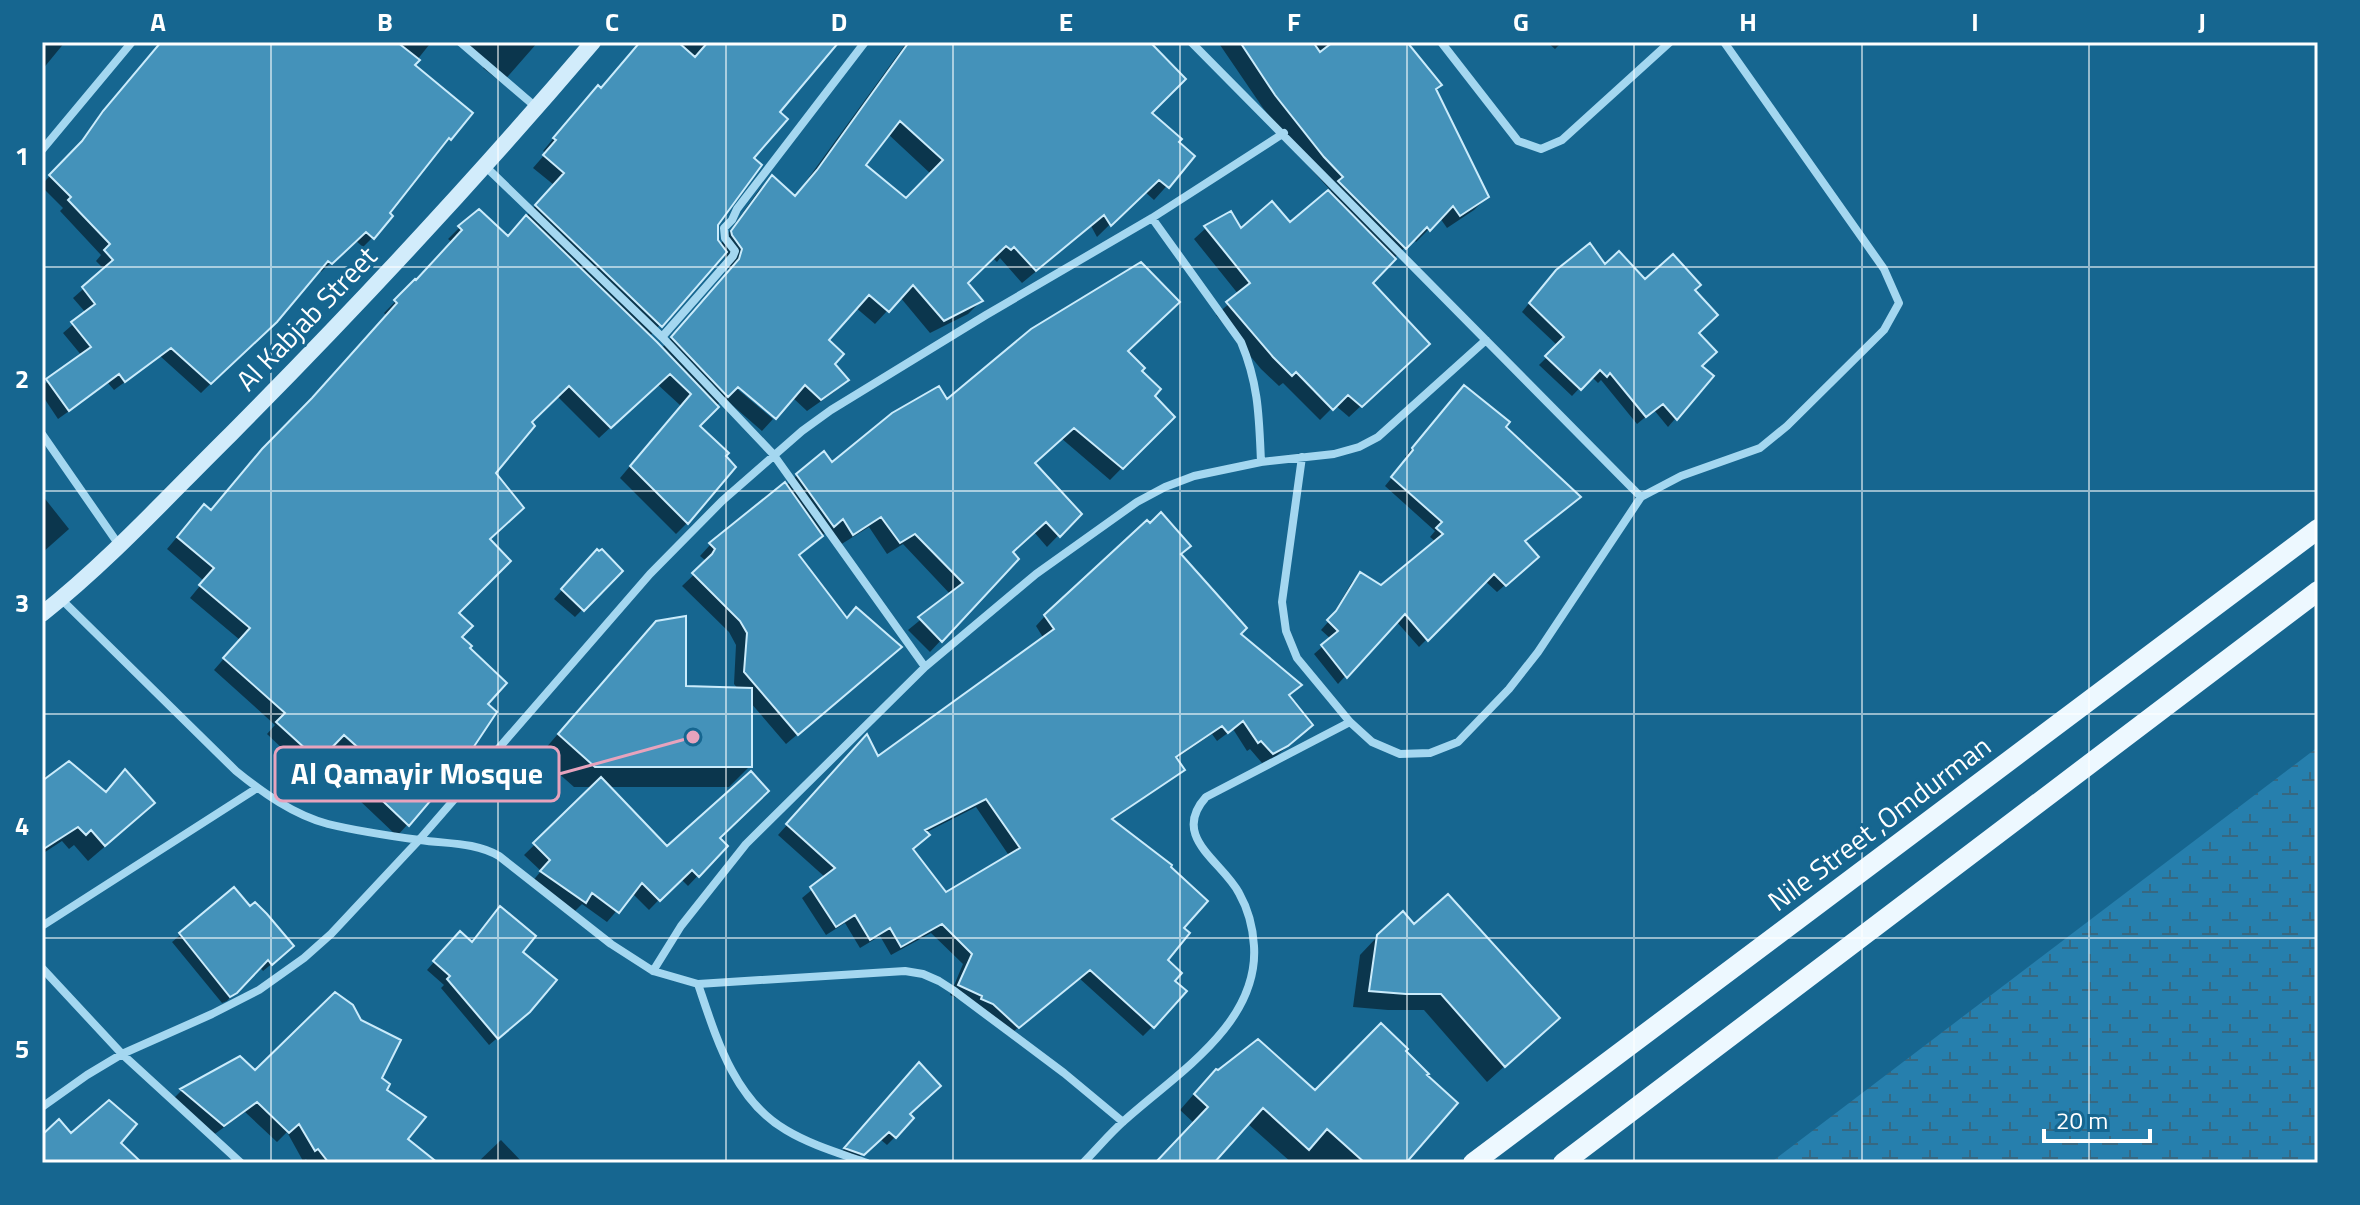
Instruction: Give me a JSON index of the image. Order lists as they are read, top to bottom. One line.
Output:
{"streets":{"main road":["Al Kabjab Street","Nile Street ,Omdurman"]},"places":["Al Qamayir Mosque"],"scale_bar":"20 m","grid":{"columns":["A","B","C","D","E","F","G","H","I","J"],"rows":["1","2","3","4","5"]}}
